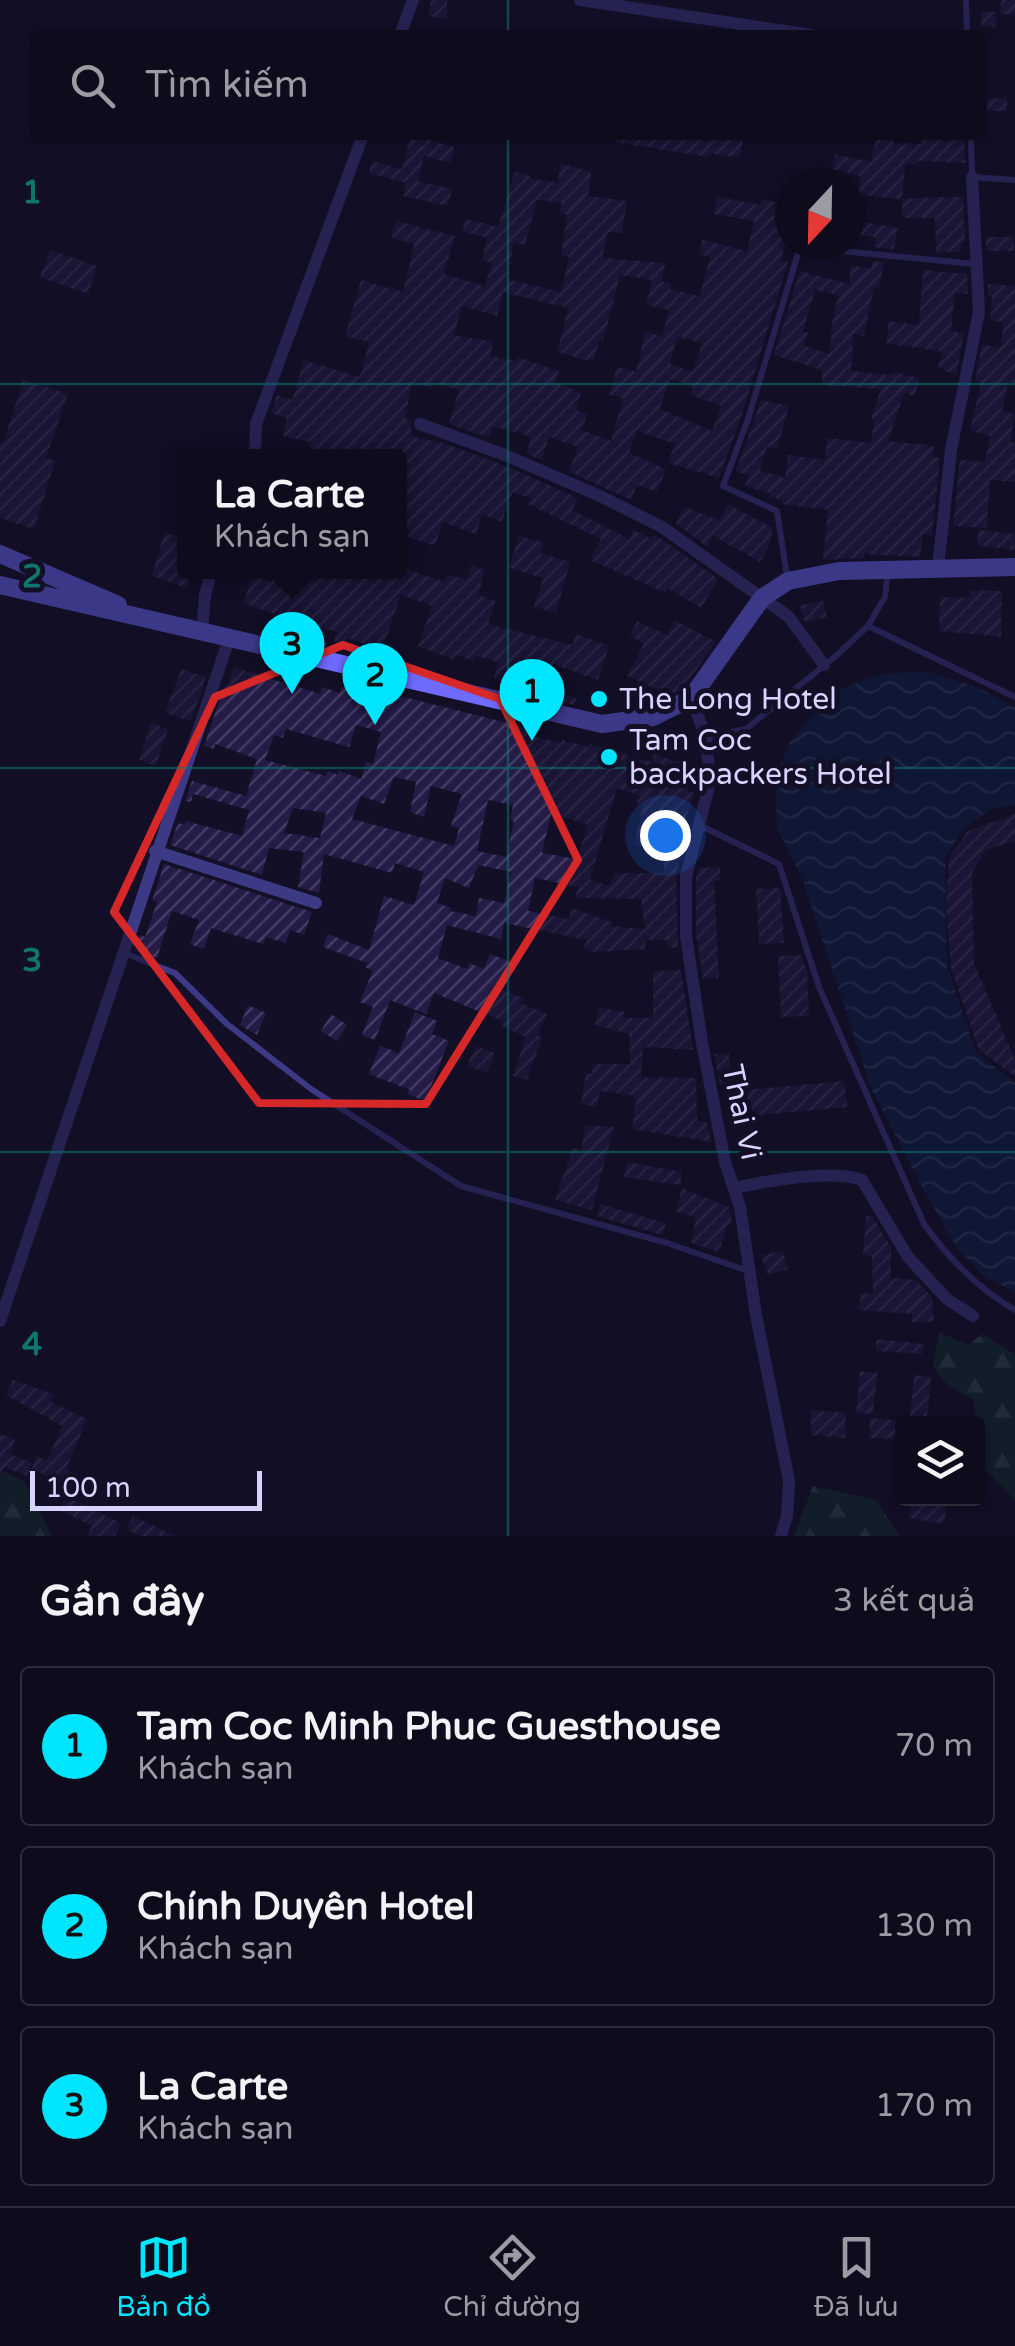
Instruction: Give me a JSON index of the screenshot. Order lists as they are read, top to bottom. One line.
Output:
{"streets":{"street":["Thai Vi"]},"places":["The Long Hotel","Tam Coc backpackers Hotel"],"scale_bar":"100 m","north":"bottom","page":{"search":"Tìm kiếm","popup":["La Carte","Khách sạn"],"pins":["3","2","1"],"scale":"100 m","heading":["Gần đây","3 kết quả"],"list":[{"mark":"1","name":"Tam Coc Minh Phuc Guesthouse","note":"Khách sạn","value":"70 m"},{"mark":"2","name":"Chính Duyên Hotel","note":"Khách sạn","value":"130 m"},{"mark":"3","name":"La Carte","note":"Khách sạn","value":"170 m"}],"nav":["Bản đồ","Chỉ đường","Đã lưu"]},"grid":{"rows":["1","2","3","4"]}}
